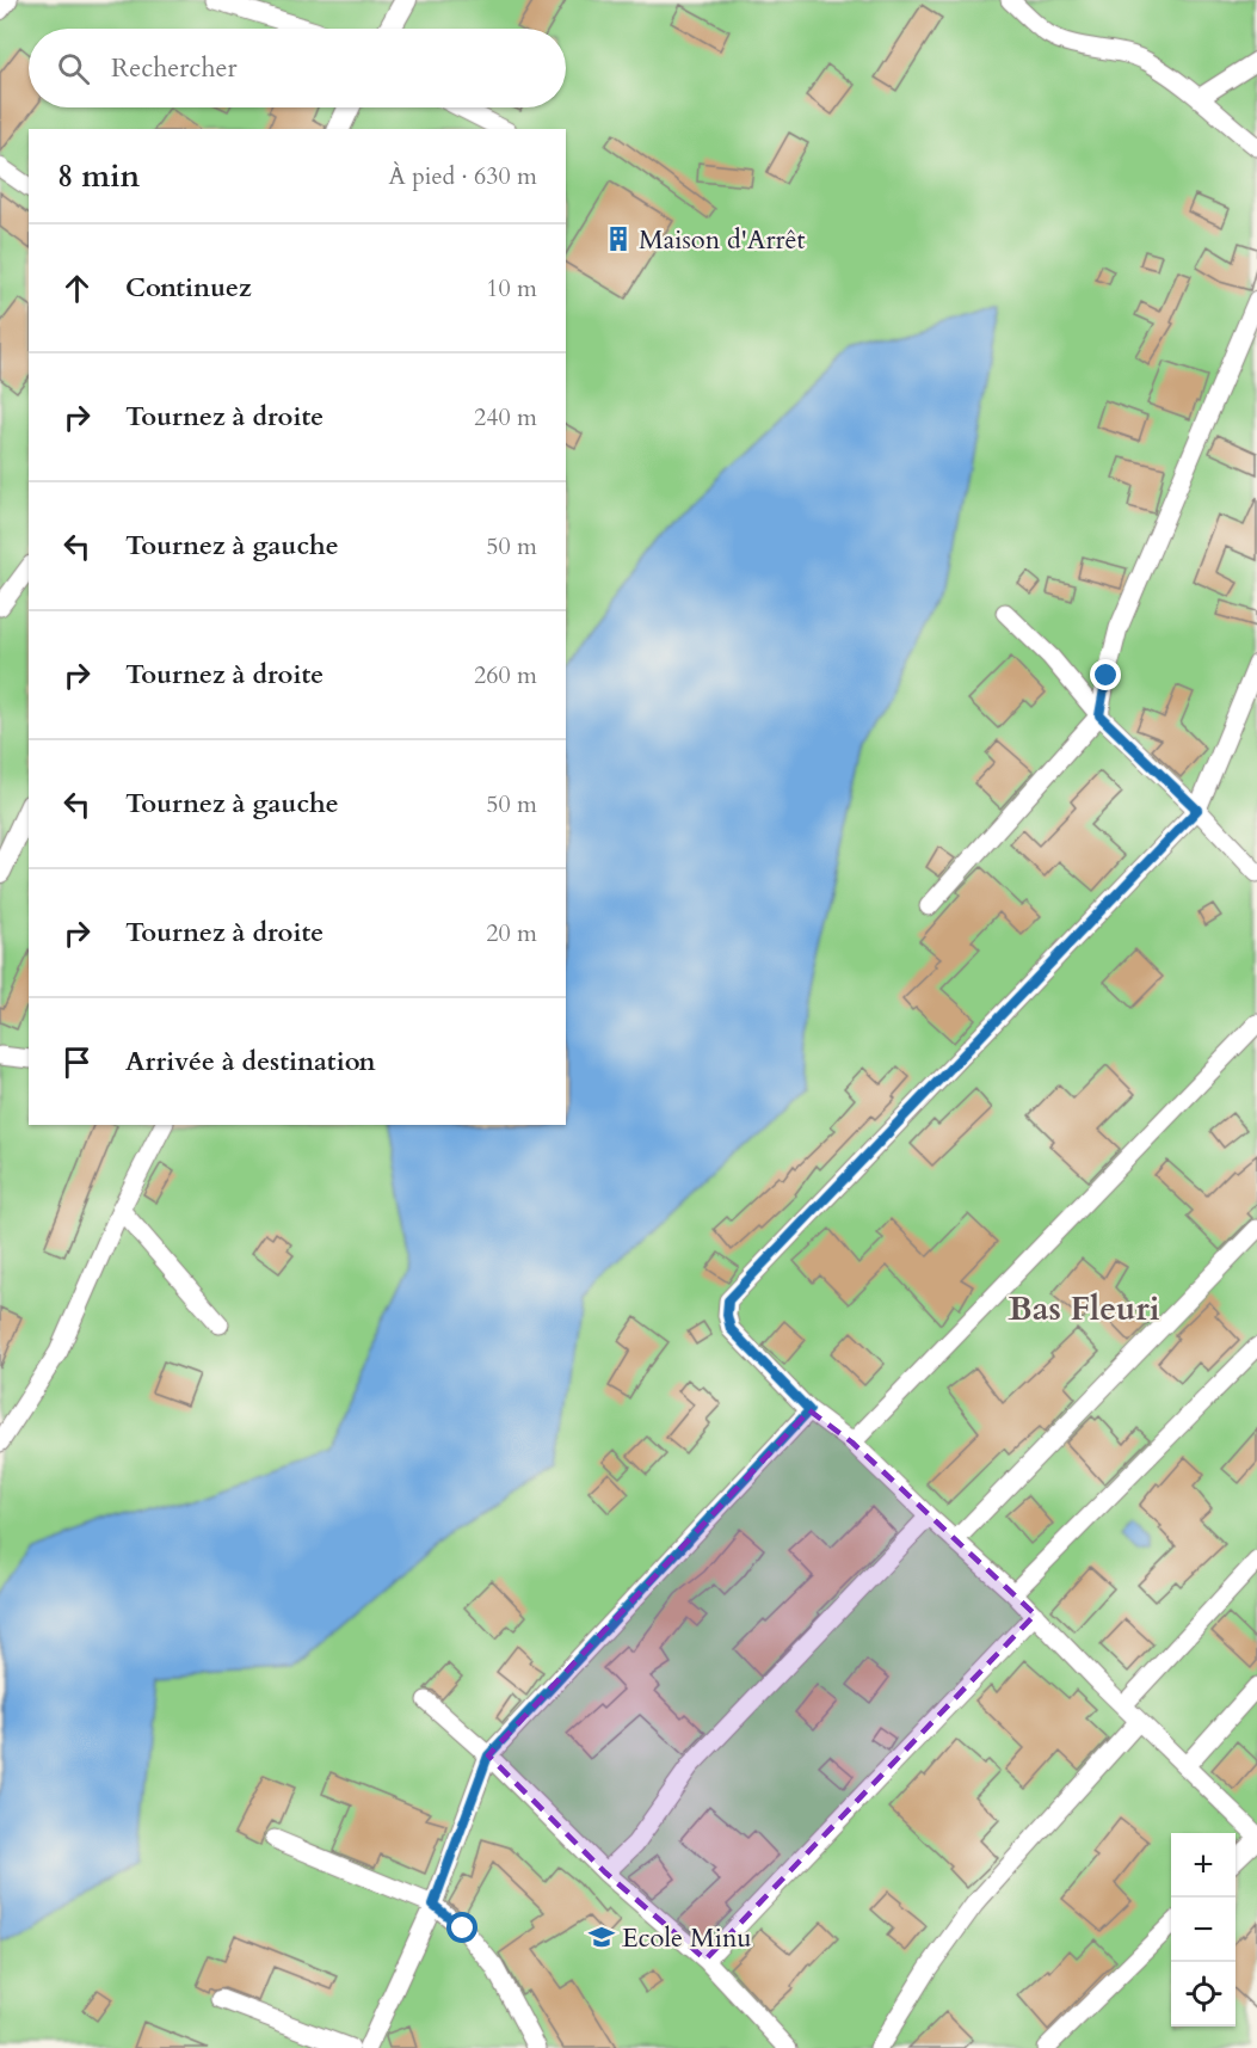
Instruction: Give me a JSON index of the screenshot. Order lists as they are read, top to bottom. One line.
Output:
{"districts":["Bas Fleuri"],"places":{"building":["Maison d'Arrêt"],"school or university":["Ecole Minu"]},"page":{"search":"Rechercher","heading":["8 min","À pied · 630 m"],"list":[["Continuez","10 m"],["Tournez à droite","240 m"],["Tournez à gauche","50 m"],["Tournez à droite","260 m"],["Tournez à gauche","50 m"],["Tournez à droite","20 m"],"Arrivée à destination"],"map_buttons":["+","−"]}}
